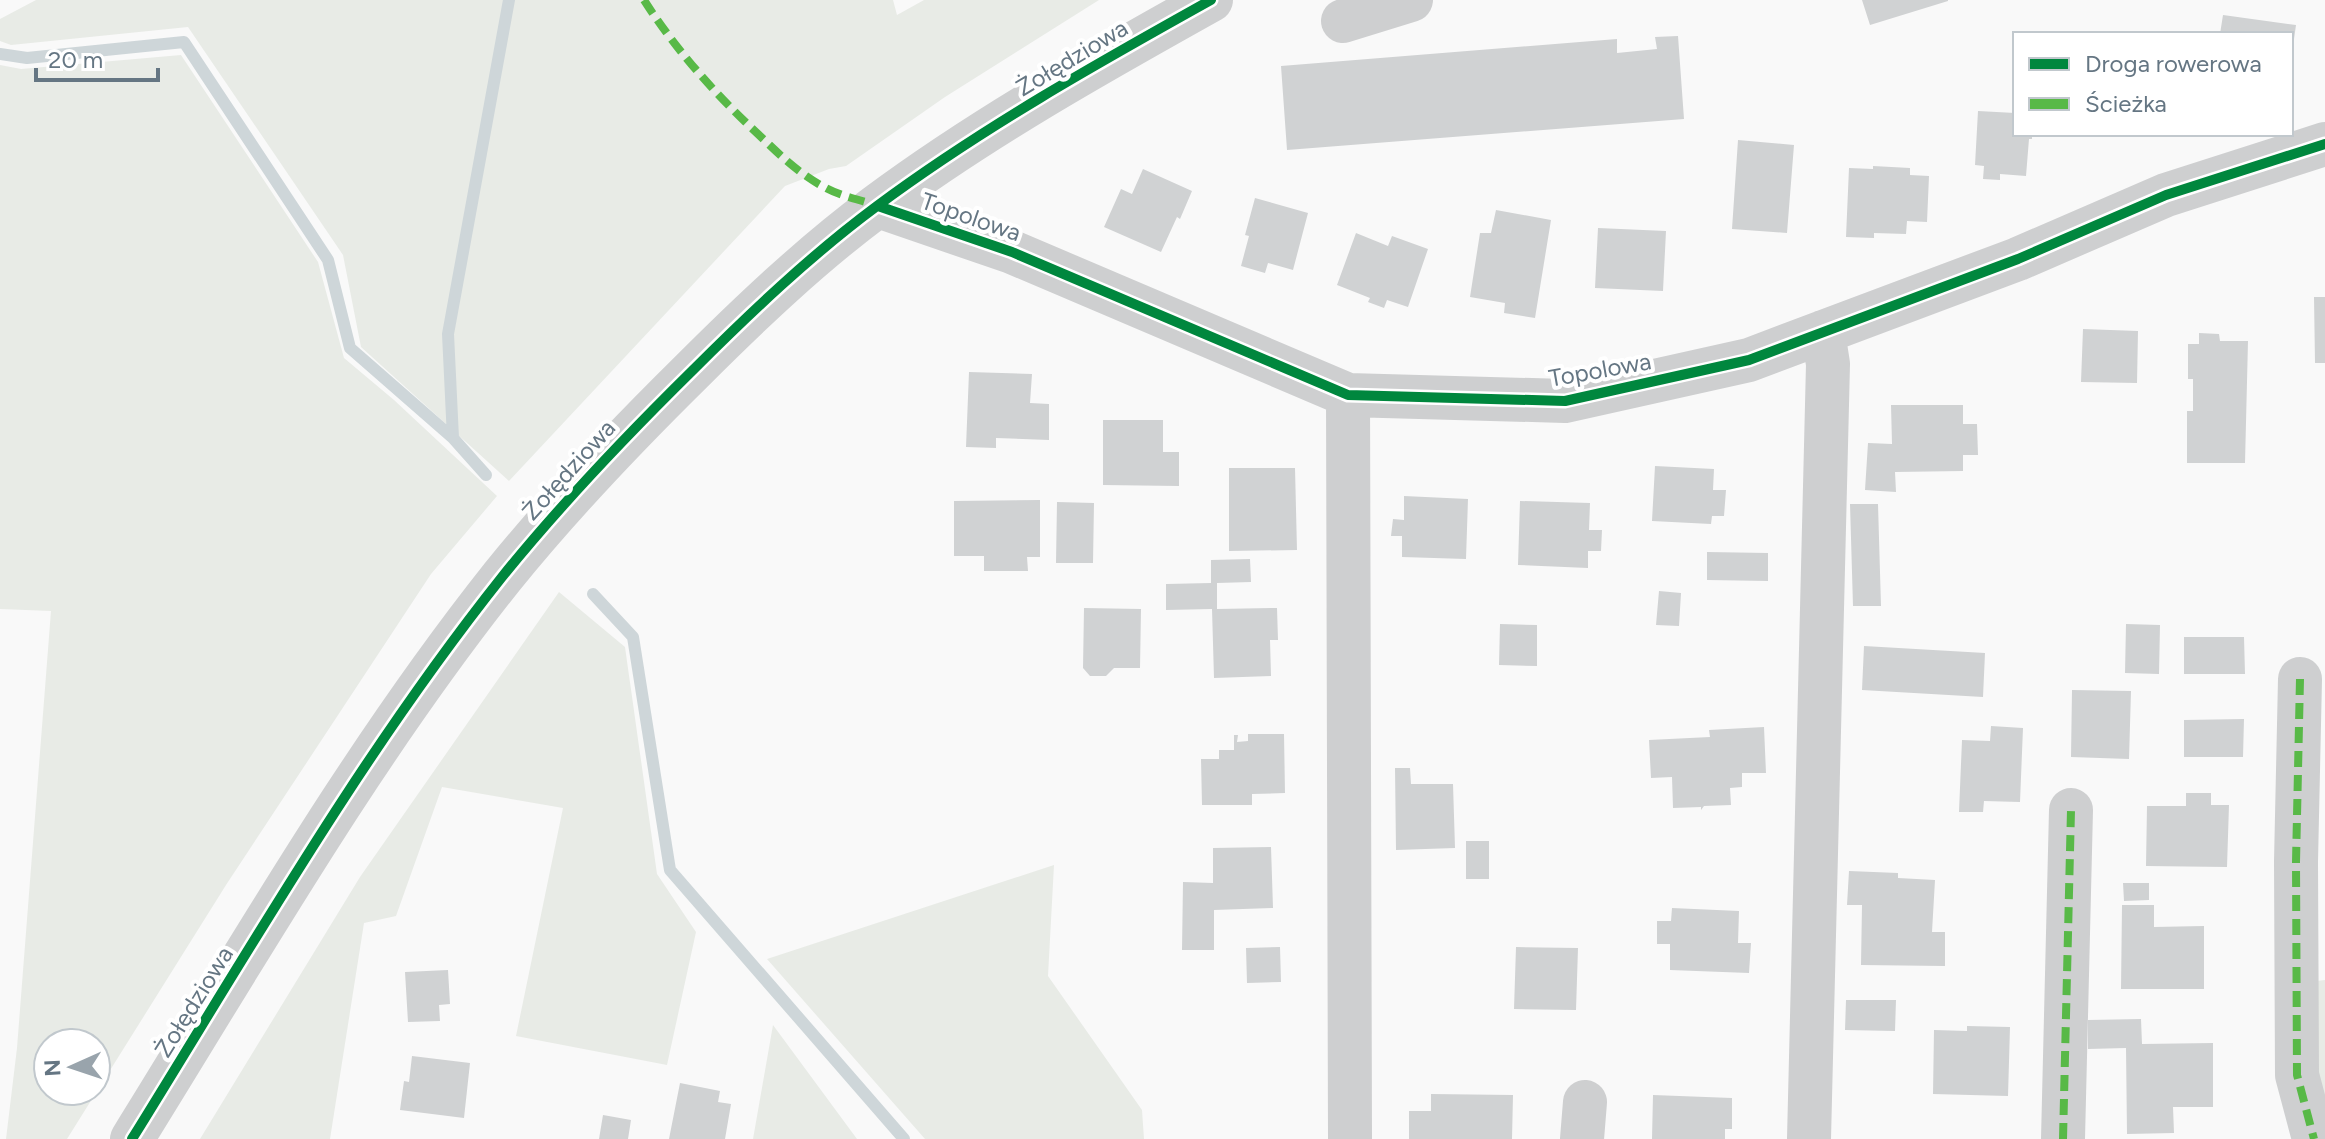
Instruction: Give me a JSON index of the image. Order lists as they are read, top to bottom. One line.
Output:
{"streets":{"street":["Żołędziowa","Topolowa"]},"crossings":[["Żołędziowa","Topolowa"]],"legend":["Droga rowerowa","Ścieżka"],"scale_bar":"20 m","north":"left"}
